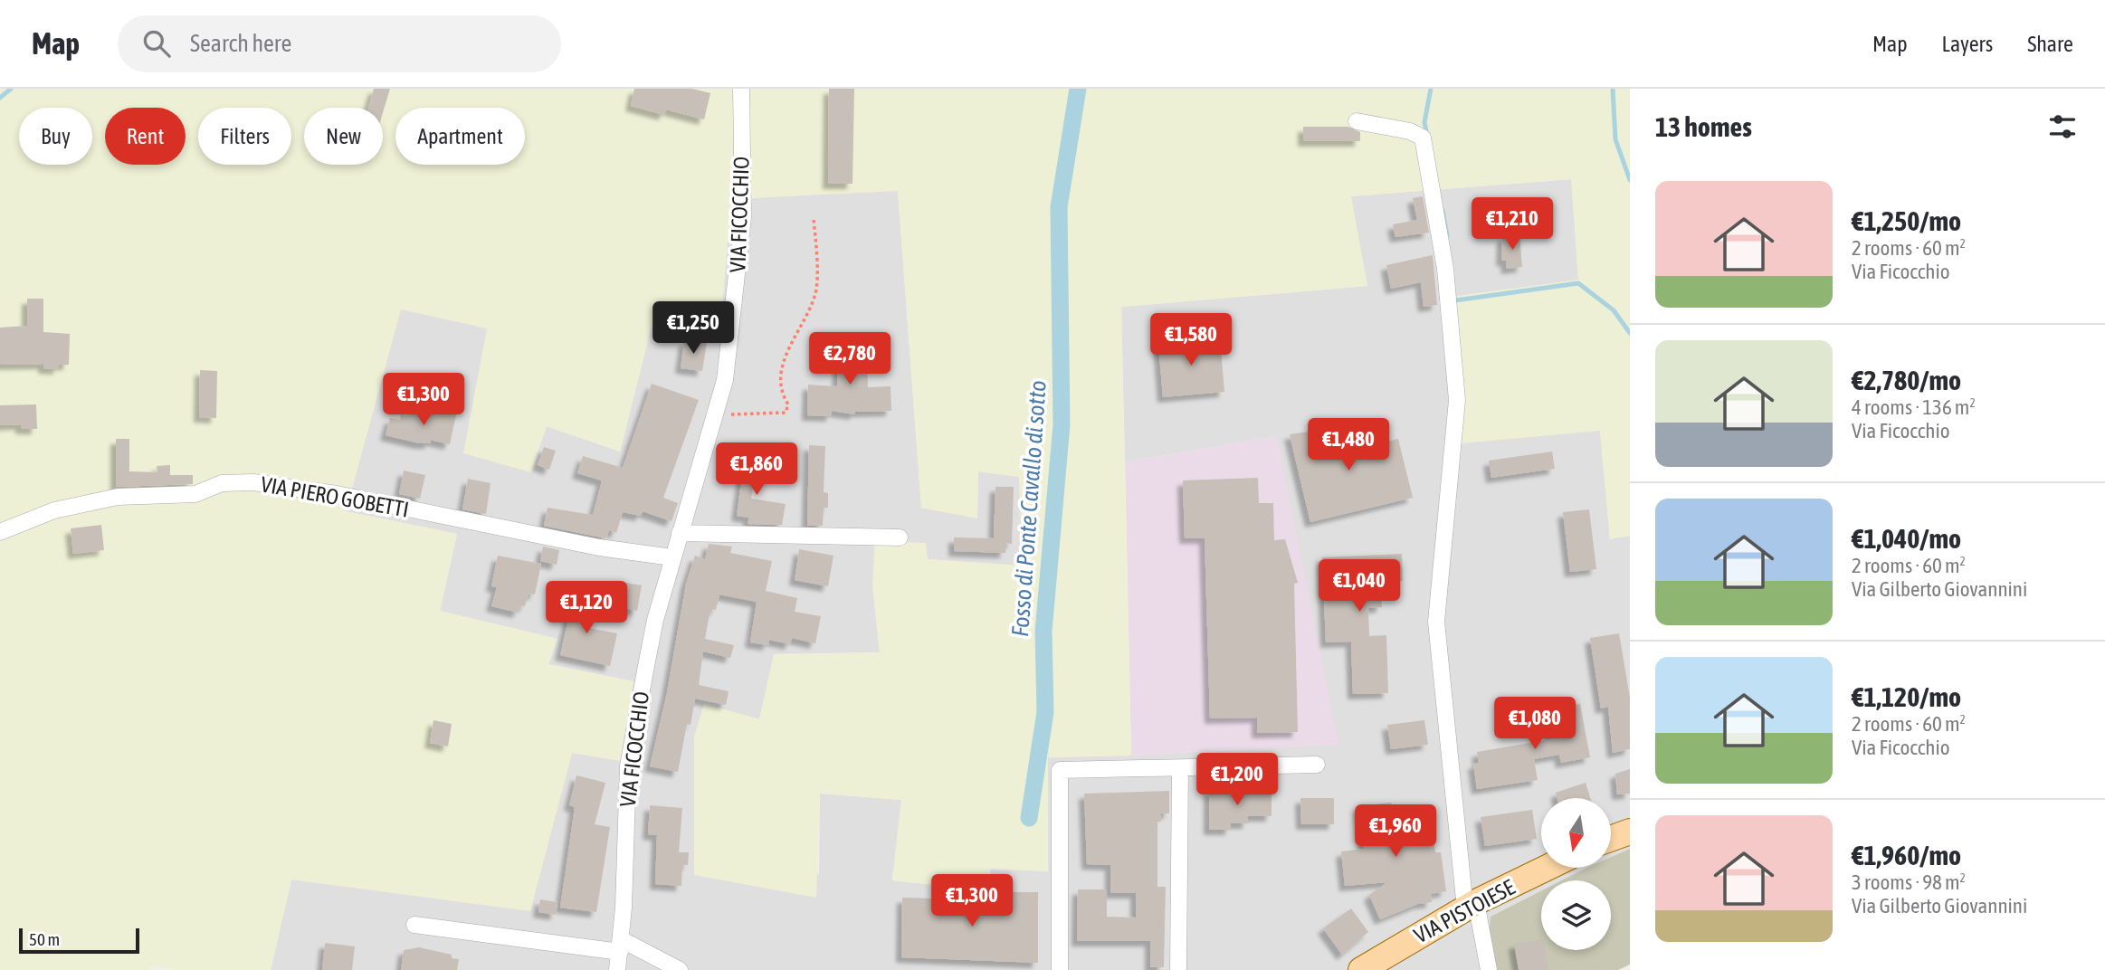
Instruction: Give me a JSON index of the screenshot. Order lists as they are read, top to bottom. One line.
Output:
{"streets":{"main road":["VIA PISTOIESE"],"street":["VIA FICOCCHIO","VIA PIERO GOBETTI"]},"crossings":[["VIA FICOCCHIO","VIA PIERO GOBETTI"]],"water":["Fosso di Ponte Cavallo di sotto"],"scale_bar":"50 m","north":"bottom","page":{"header":"Map","search":"Search here","nav":["Map","Layers","Share"],"heading":"13 homes","chip":["Buy","Rent","Filters","New","Apartment"],"list":[{"name":"€1,250/mo","note":"2 rooms · 60 m² · Via Ficocchio"},{"name":"€2,780/mo","note":"4 rooms · 136 m² · Via Ficocchio"},{"name":"€1,040/mo","note":"2 rooms · 60 m² · Via Gilberto Giovannini"},{"name":"€1,120/mo","note":"2 rooms · 60 m² · Via Ficocchio"},{"name":"€1,960/mo","note":"3 rooms · 98 m² · Via Gilberto Giovannini"}],"price":["€1,210","€1,250","€1,580","€2,780","€1,300","€1,480","€1,860","€1,040","€1,120","€1,080","€1,200","€1,960","€1,300"],"scale":"50 m"}}
